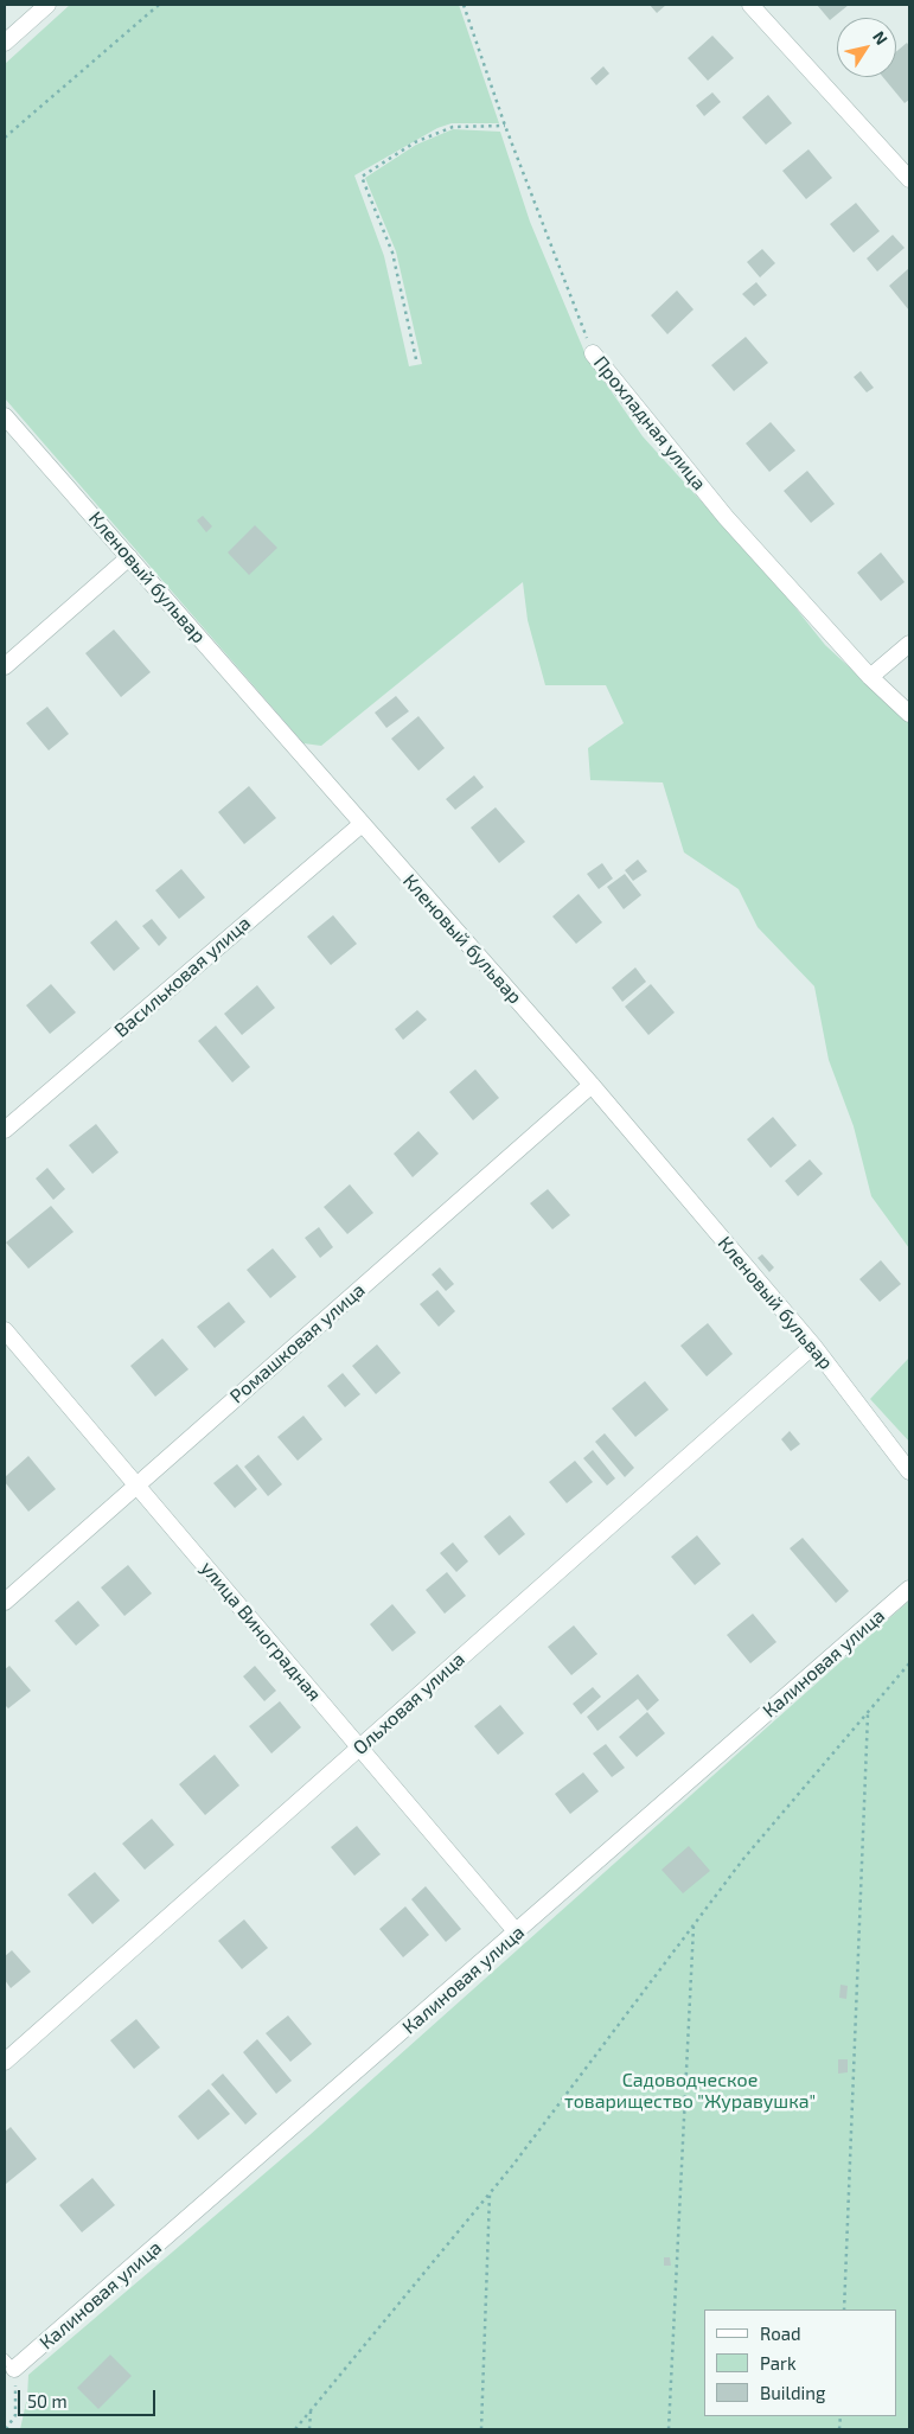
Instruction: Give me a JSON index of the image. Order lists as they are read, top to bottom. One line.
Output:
{"streets":{"street":["Прохладная улица","Кленовый бульвар","Васильковая улица","Ромашковая улица","улица Виноградная","Калиновая улица","Ольховая улица"]},"crossings":[["Кленовый бульвар","Васильковая улица"],["Кленовый бульвар","Ромашковая улица"],["Кленовый бульвар","Ольховая улица"],["Ромашковая улица","улица Виноградная"],["улица Виноградная","Калиновая улица"],["улица Виноградная","Ольховая улица"]],"parks":["Садоводческое товарищество \"Журавушка\""],"legend":["Road","Park","Building"],"scale_bar":"50 m","north":"top right"}
